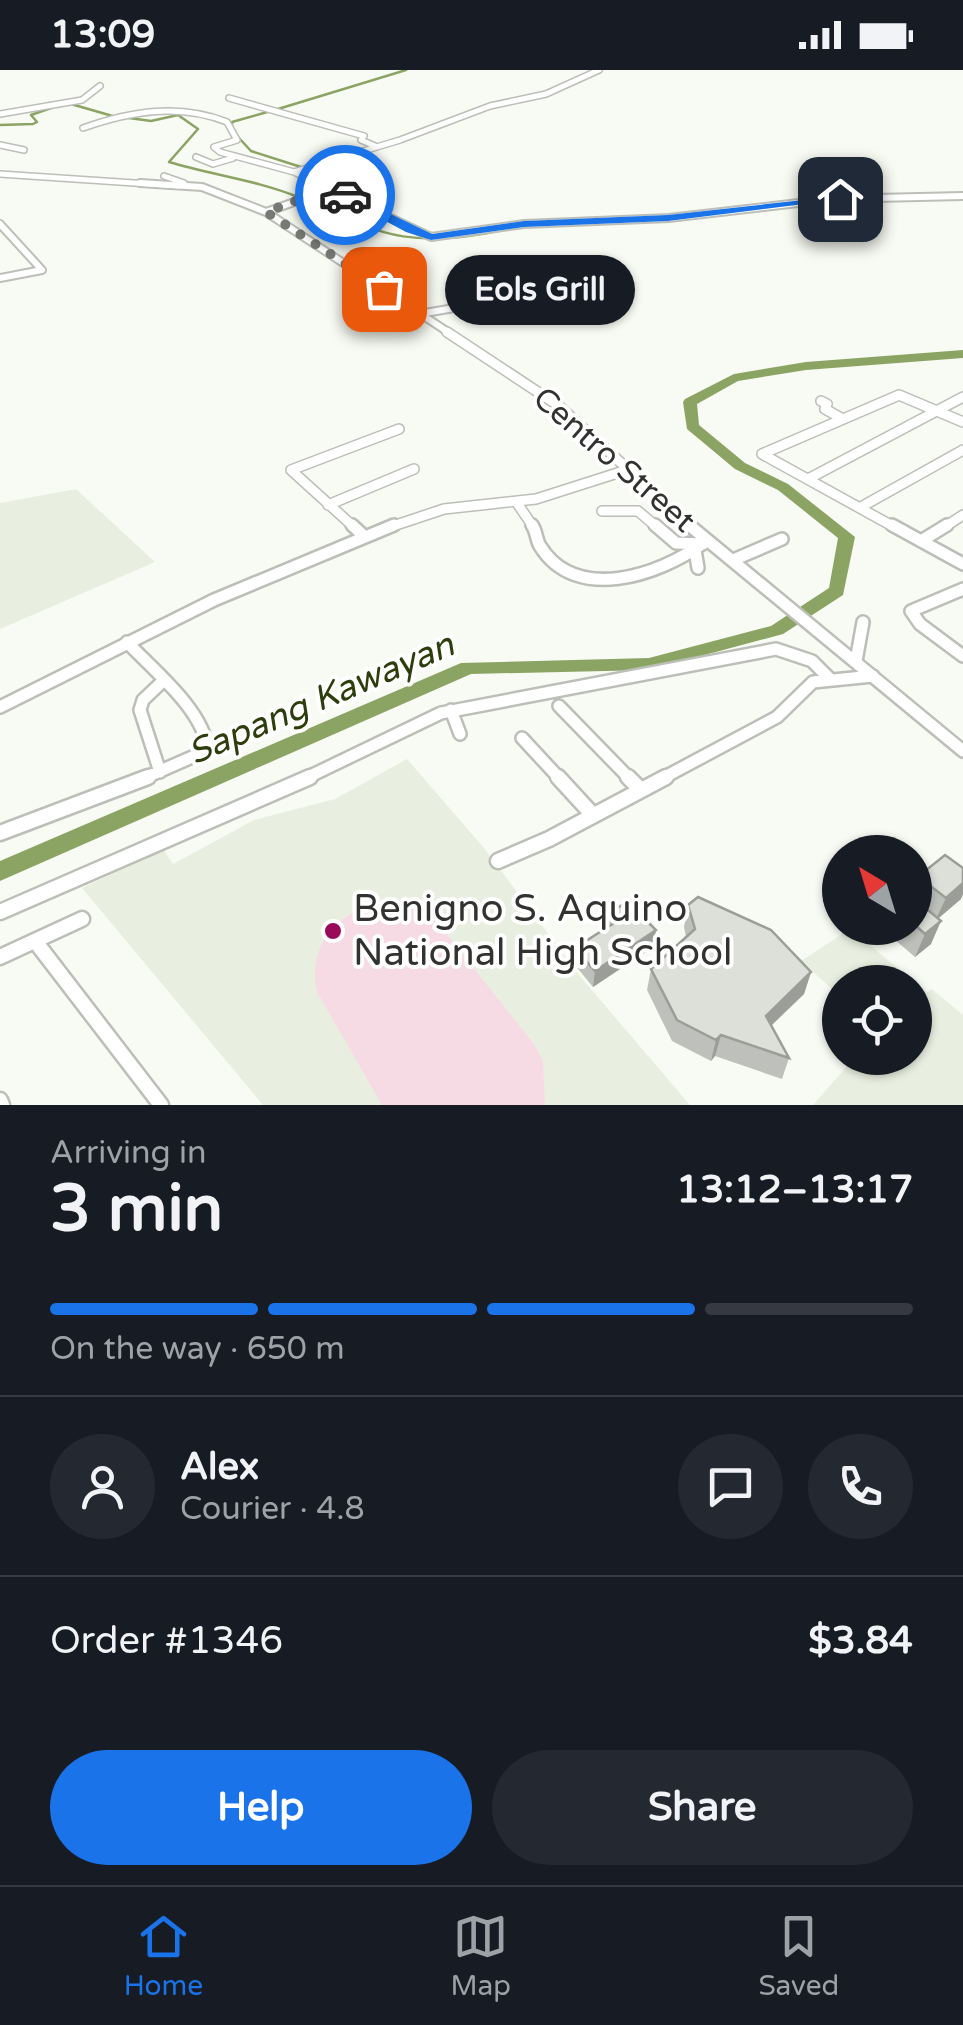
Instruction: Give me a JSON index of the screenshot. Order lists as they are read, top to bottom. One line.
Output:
{"streets":{"street":["Centro Street"]},"water":["Sapang Kawayan"],"places":["Eols Grill","Benigno S. Aquino National High School"],"north":"top left","page":{"status":"13:09","bubble":"Eols Grill","heading":["3 min","Arriving in","13:12–13:17"],"panel":["Alex","Courier · 4.8","Order #1346","$3.84"],"bar":"On the way · 650 m","buttons":["Help","Share"],"tabs":["Home","Map","Saved"]}}
